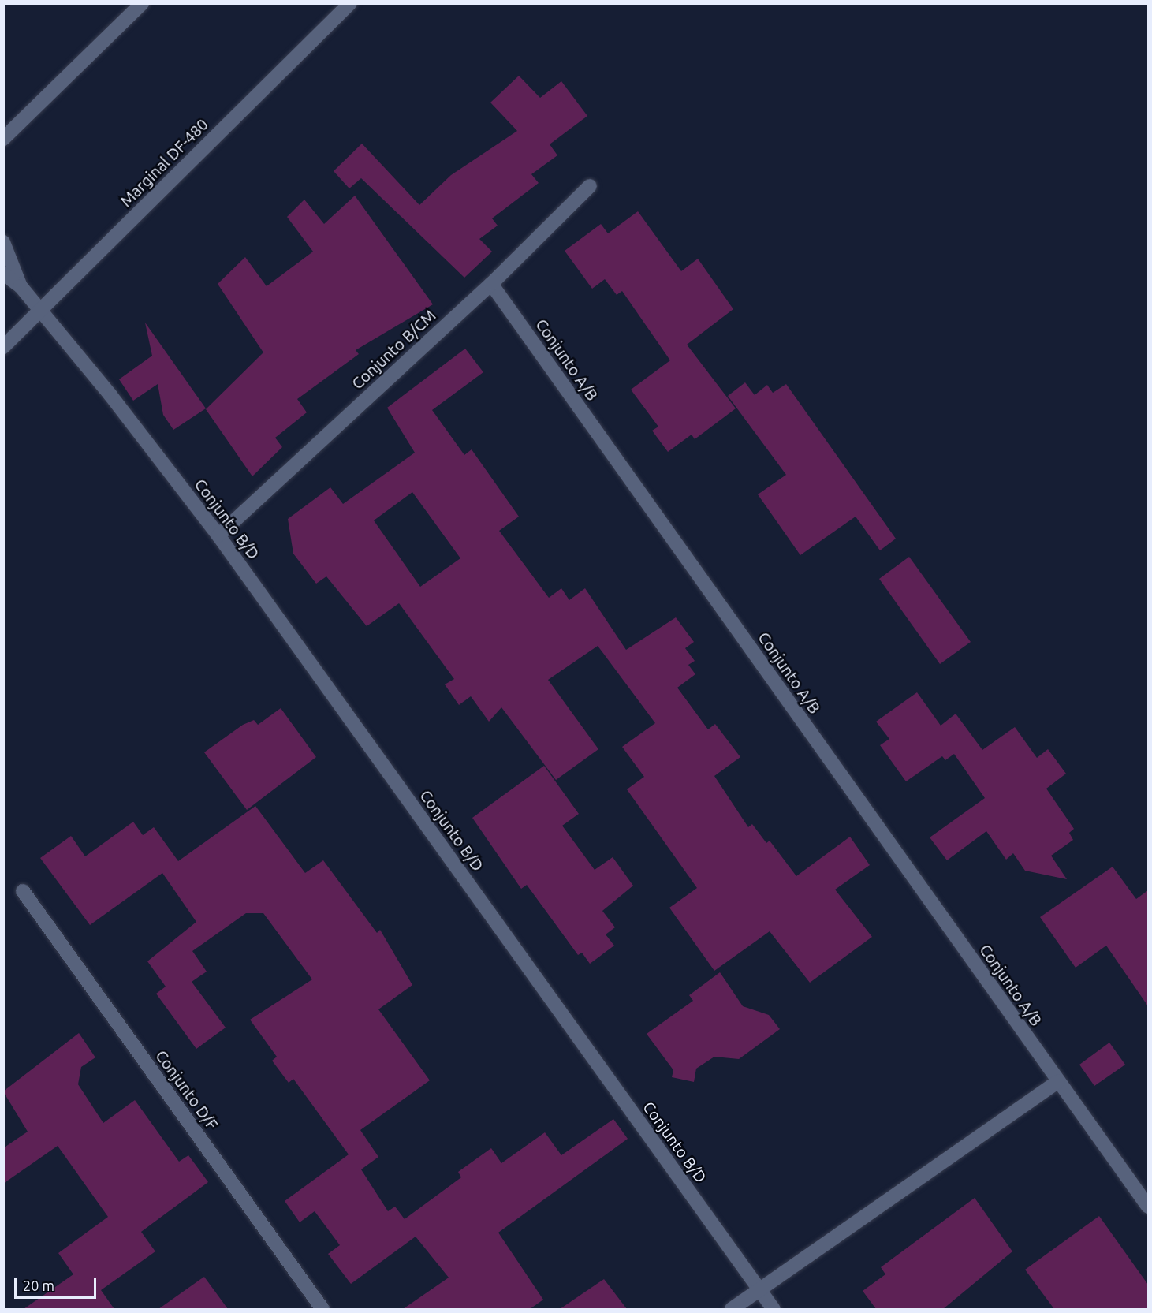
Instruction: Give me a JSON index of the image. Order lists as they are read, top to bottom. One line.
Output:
{"streets":{"street":["Marginal DF-480","Conjunto B/CM","Conjunto A/B","Conjunto B/D","Conjunto D/F"]},"crossings":[["Marginal DF-480","Conjunto B/D"],["Conjunto B/CM","Conjunto A/B"],["Conjunto B/CM","Conjunto B/D"]],"scale_bar":"20 m"}
